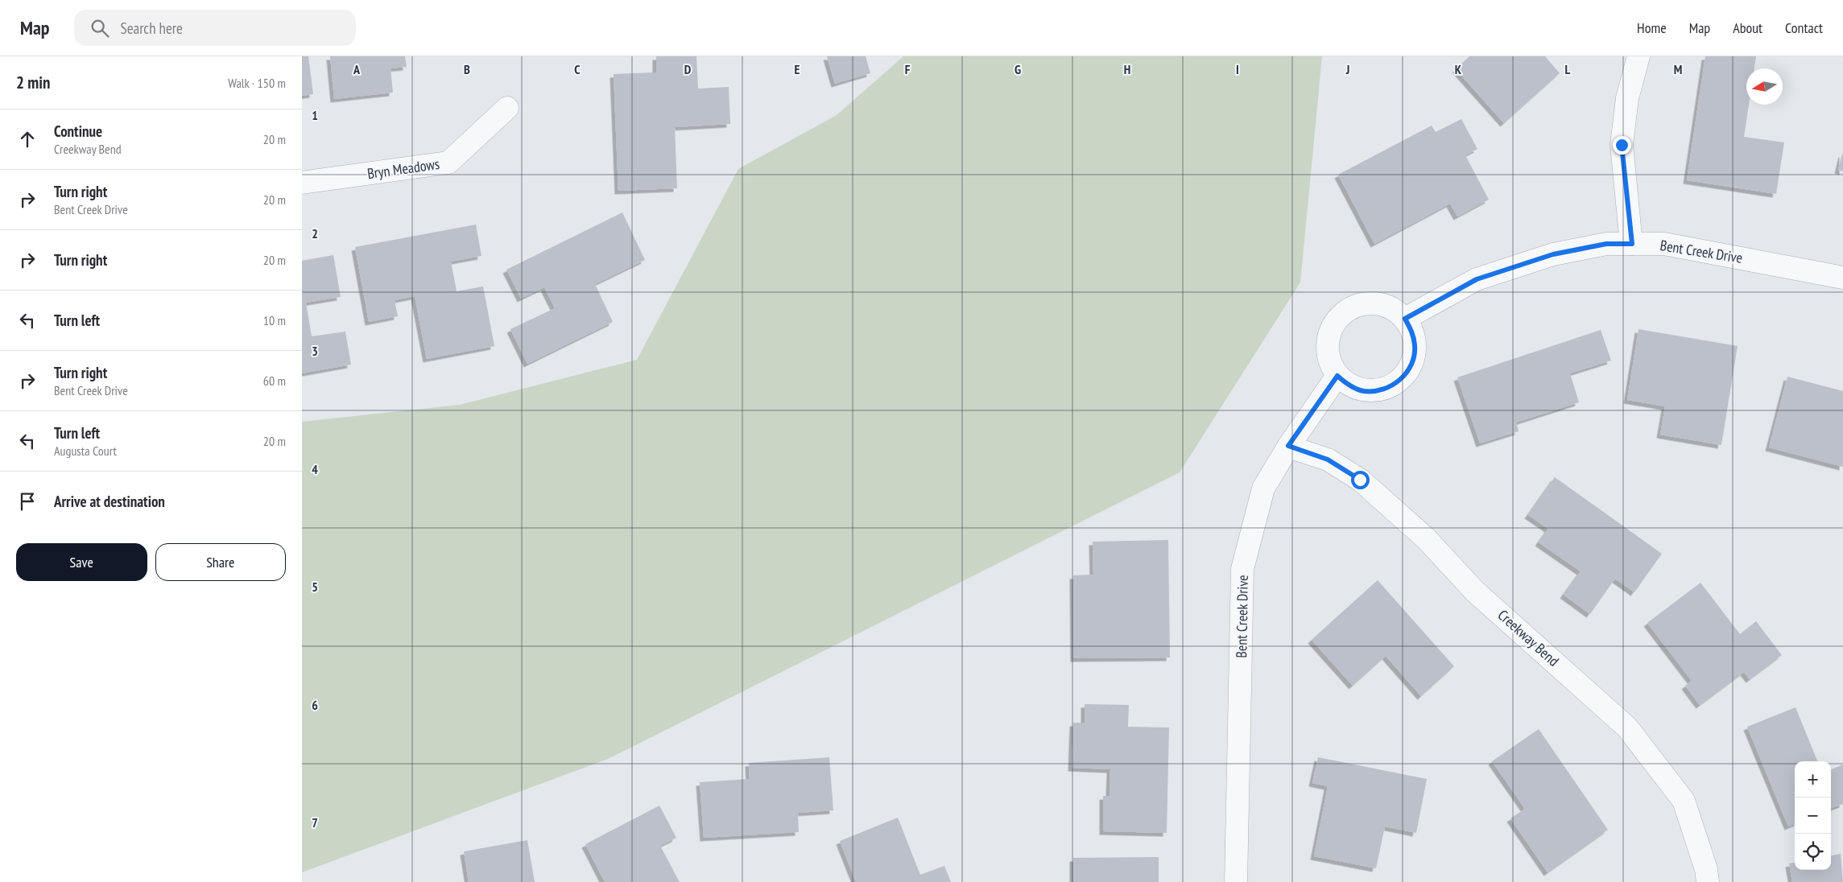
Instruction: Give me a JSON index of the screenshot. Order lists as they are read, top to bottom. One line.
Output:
{"streets":{"street":["Bryn Meadows","Bent Creek Drive","Creekway Bend"]},"crossings":[["Bent Creek Drive","Creekway Bend"]],"north":"left","page":{"header":"Map","search":"Search here","nav":["Home","Map","About","Contact"],"heading":["2 min","Walk · 150 m"],"list":[["Continue","Creekway Bend","20 m"],["Turn right","Bent Creek Drive","20 m"],["Turn right","20 m"],["Turn left","10 m"],["Turn right","Bent Creek Drive","60 m"],["Turn left","Augusta Court","20 m"],"Arrive at destination"],"buttons":["Save","Share"],"map_buttons":["+","−"]},"grid":{"columns":["A","B","C","D","E","F","G","H","I","J","K","L","M"],"rows":["1","2","3","4","5","6","7"]}}
